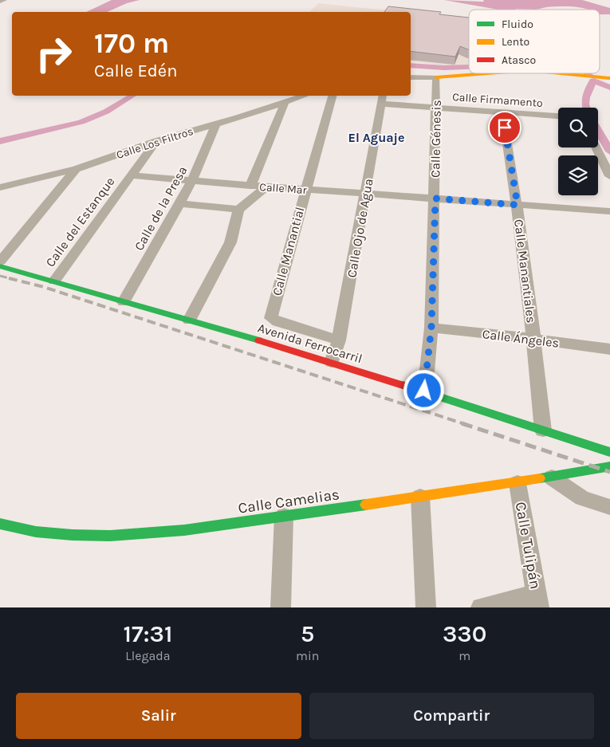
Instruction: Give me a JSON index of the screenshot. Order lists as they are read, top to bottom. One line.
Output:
{"streets":{"street":["Calle Firmamento","Calle Génesis","Calle Los Filtros","Calle Mar","Calle de la Presa","Calle del Estanque","Calle Ojo de Agua","Calle Manantial","Calle Manantiales","Calle Ángeles","Avenida Ferrocarril","Calle Camelias","Calle Tulipán"]},"crossings":[["Calle Firmamento","Calle Génesis"],["Calle Firmamento","Calle Ojo de Agua"],["Calle Firmamento","Calle Manantiales"],["Calle Génesis","Calle Mar"],["Calle Génesis","Calle Ángeles"],["Calle Génesis","Avenida Ferrocarril"],["Calle Los Filtros","Calle de la Presa"],["Calle Los Filtros","Calle del Estanque"],["Calle Mar","Calle de la Presa"],["Calle Mar","Calle del Estanque"],["Calle Mar","Calle Ojo de Agua"],["Calle Mar","Calle Manantial"],["Calle Mar","Calle Manantiales"],["Calle de la Presa","Avenida Ferrocarril"],["Calle del Estanque","Avenida Ferrocarril"],["Calle Ojo de Agua","Calle Manantial"],["Calle Ojo de Agua","Avenida Ferrocarril"],["Calle Manantiales","Calle Ángeles"],["Calle Manantiales","Avenida Ferrocarril"],["Calle Camelias","Calle Tulipán"]],"districts":["El Aguaje"],"legend":["Fluido","Lento","Atasco"],"page":{"turn":["170 m","Calle Edén"],"eta":["17:31","Llegada","5","min","330","m"],"buttons":["Salir","Compartir"]}}
